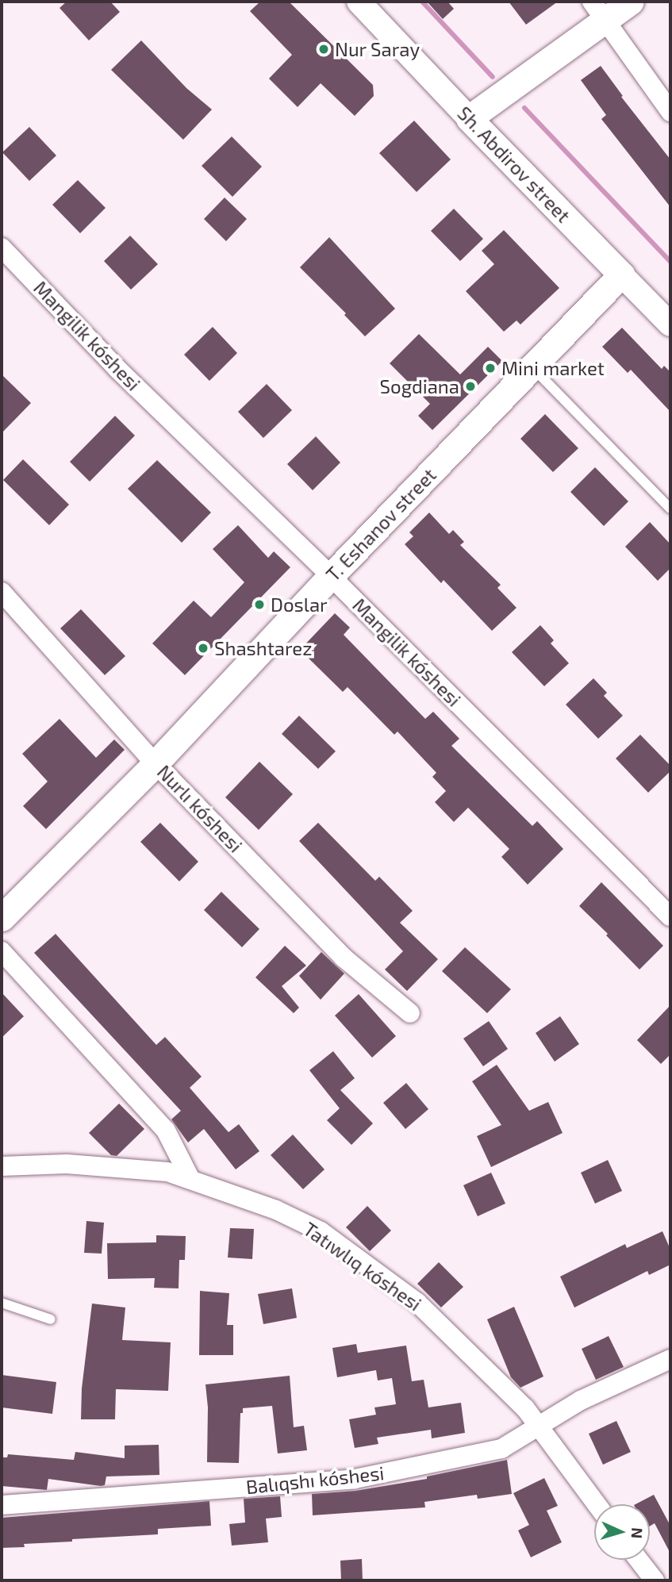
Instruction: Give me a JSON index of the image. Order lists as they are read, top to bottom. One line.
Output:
{"streets":{"main road":["Sh. Abdirov street","T. Eshanov street"],"street":["Mangilik kóshesi","Nurlı kóshesi","Tatıwlıq kóshesi","Balıqshı kóshesi"]},"crossings":[["Sh. Abdirov street","T. Eshanov street"],["Mangilik kóshesi","T. Eshanov street"],["T. Eshanov street","Nurlı kóshesi"],["Tatıwlıq kóshesi","Balıqshı kóshesi"]],"places":["Nur Saray","Mini market","Sogdiana","Doslar","Shashtarez"],"north":"right"}
